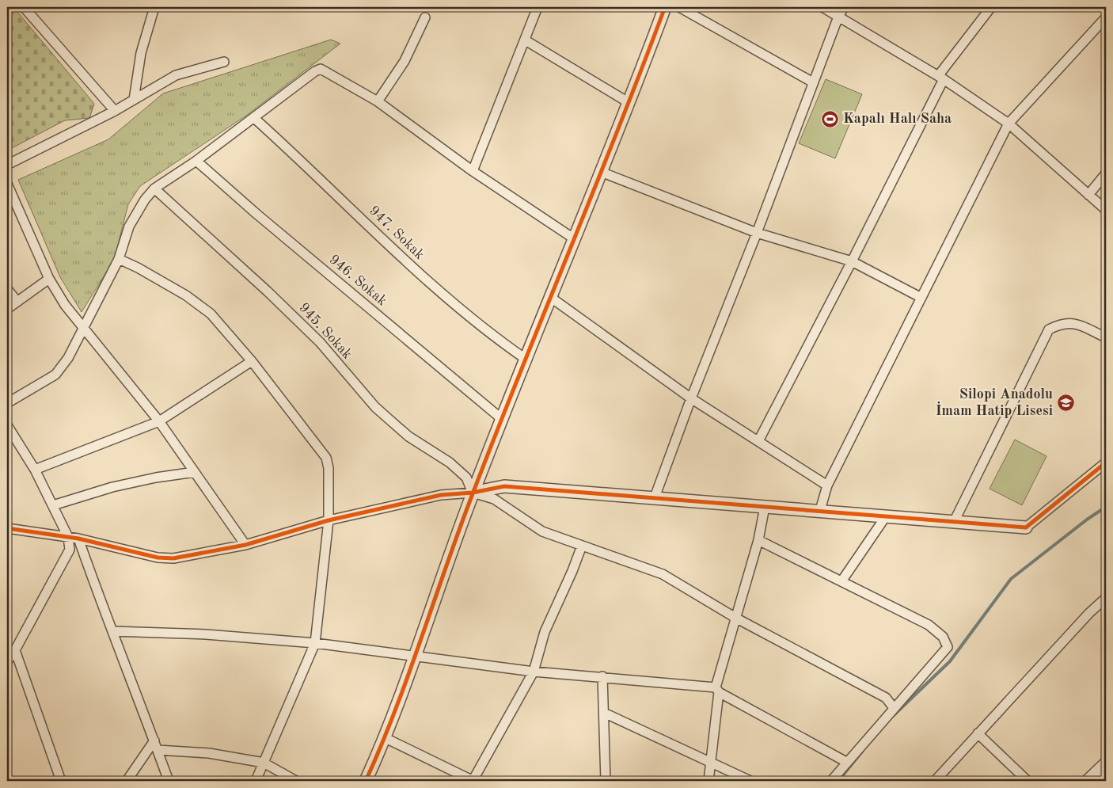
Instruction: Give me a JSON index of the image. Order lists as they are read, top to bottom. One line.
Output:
{"streets":{"street":["947. Sokak","946. Sokak","945. Sokak"]},"places":{"sports":["Kapalı Halı Saha"],"school or university":["Silopi Anadolu İmam Hatip Lisesi"]}}
